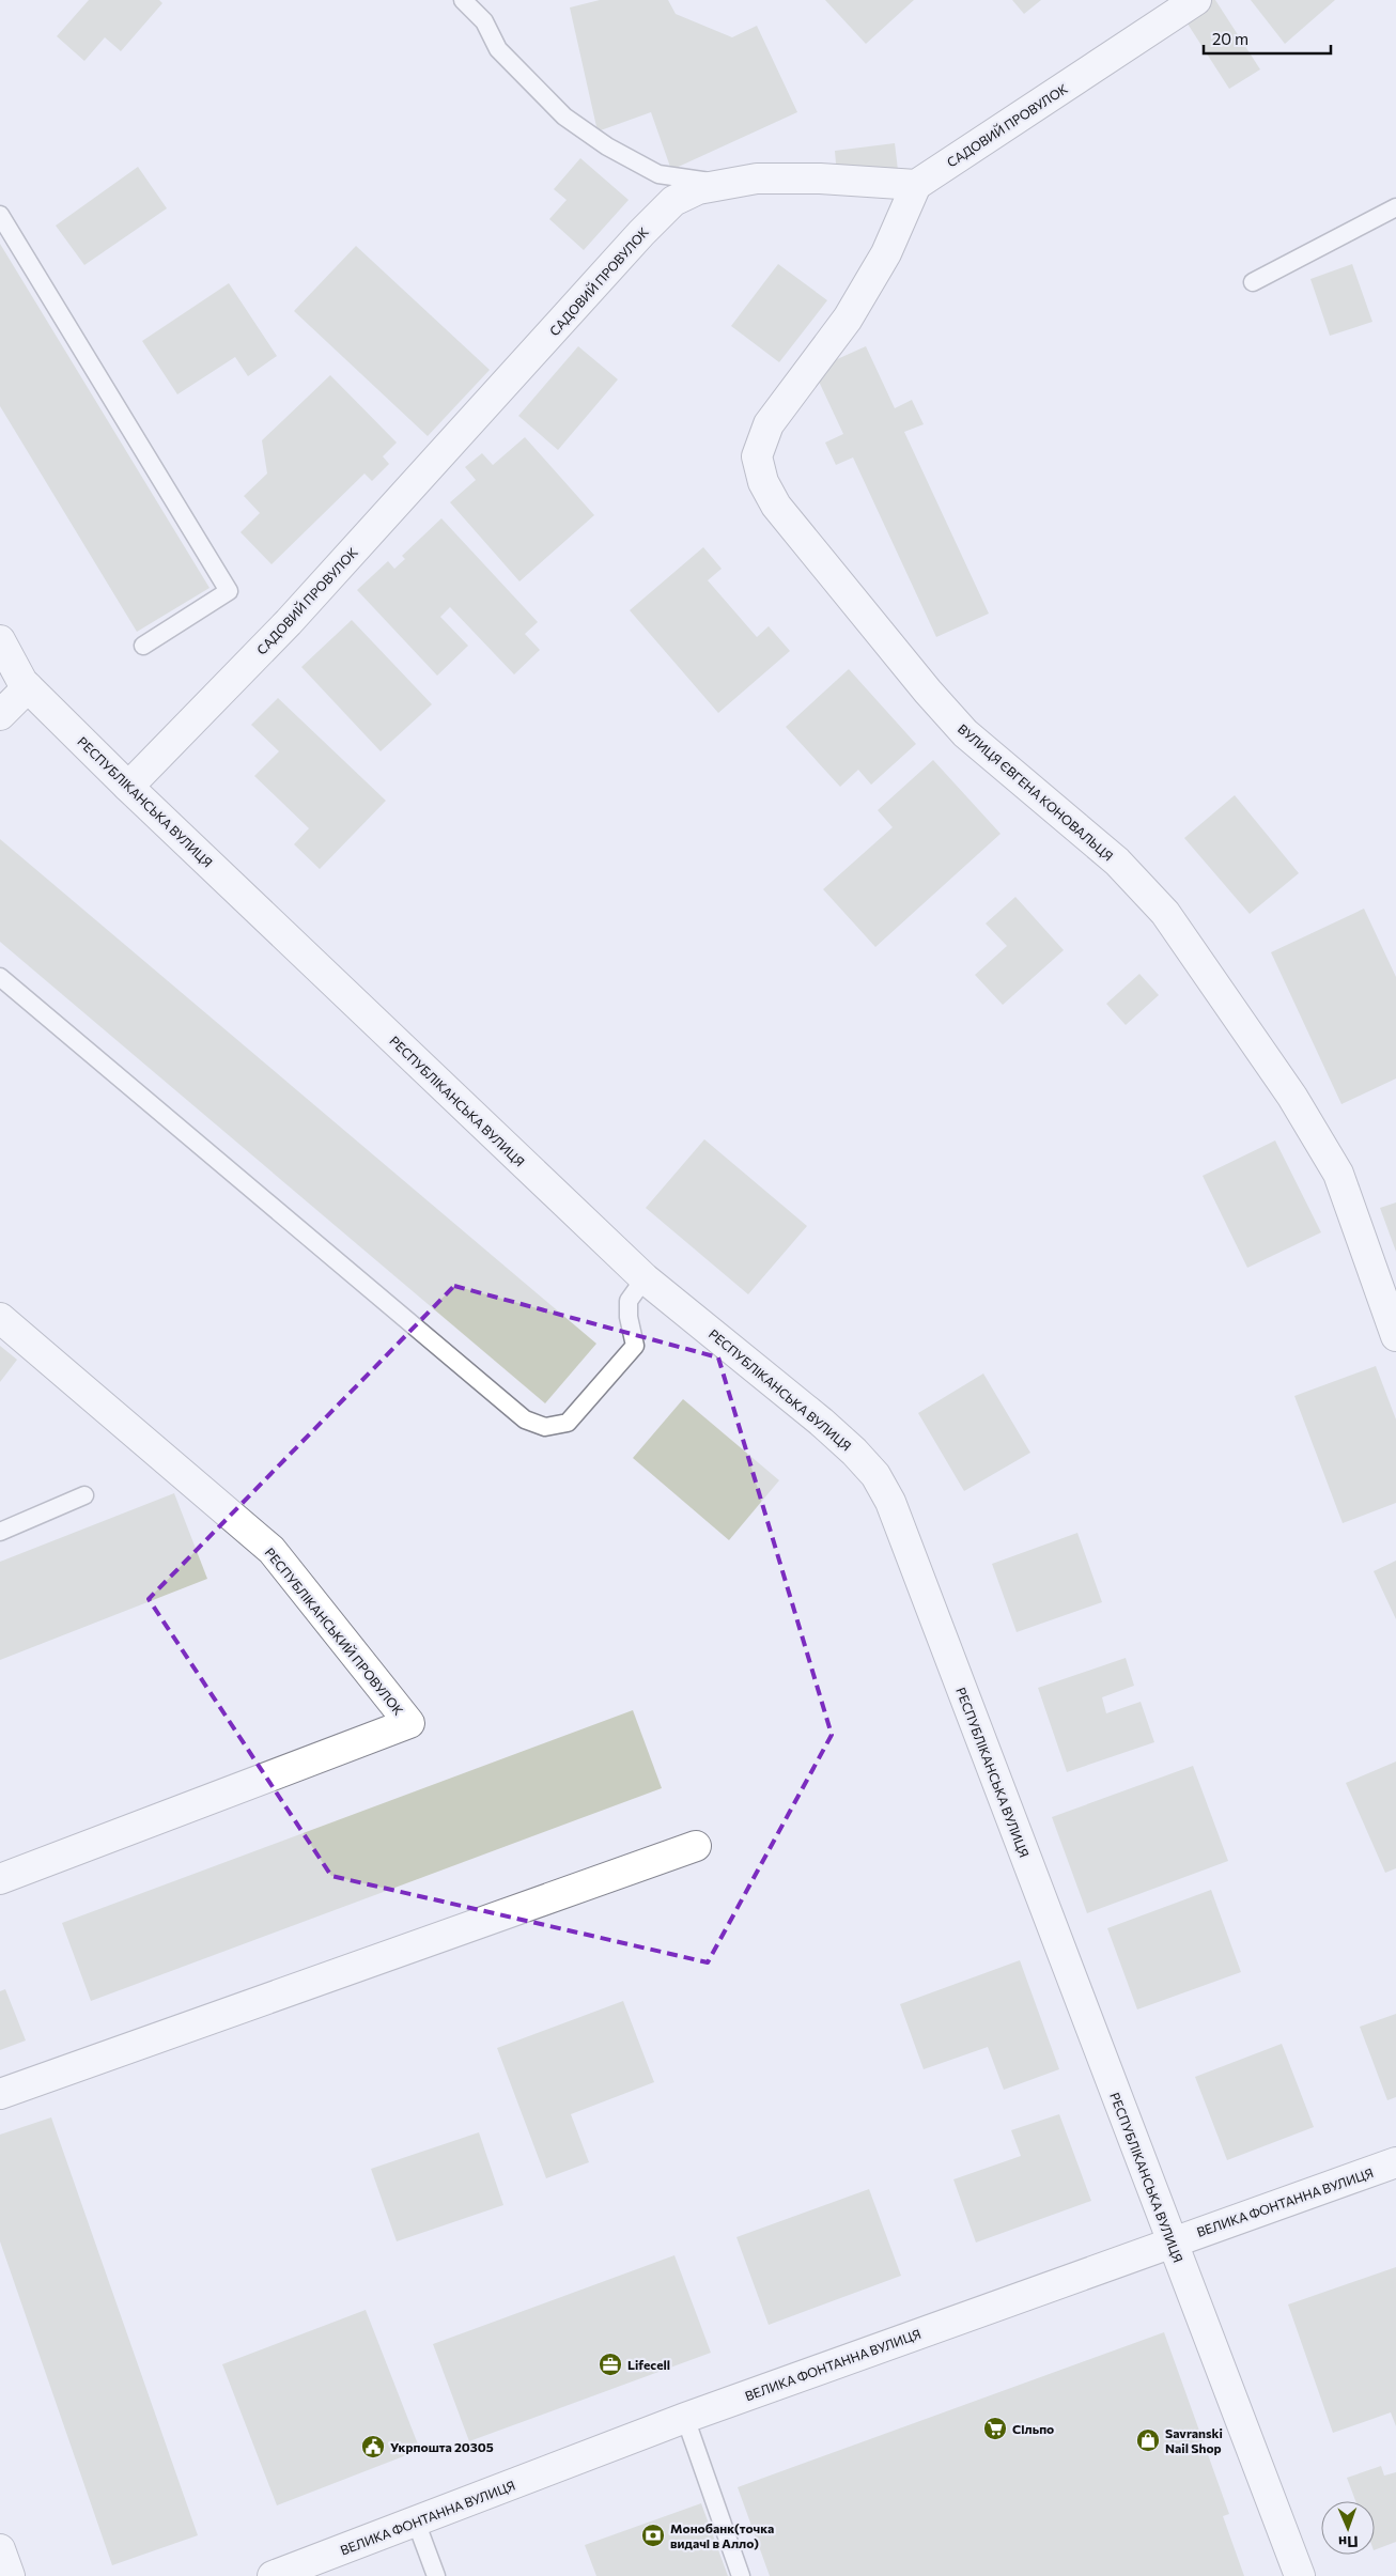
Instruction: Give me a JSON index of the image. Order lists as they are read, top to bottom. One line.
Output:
{"streets":{"street":["САДОВИЙ ПРОВУЛОК","ВУЛИЦЯ ЄВГЕНА КОНОВАЛЬЦЯ","РЕСПУБЛІКАНСЬКА ВУЛИЦЯ","РЕСПУБЛІКАНСЬКИЙ ПРОВУЛОК","ВЕЛИКА ФОНТАННА ВУЛИЦЯ"]},"crossings":[["САДОВИЙ ПРОВУЛОК","ВУЛИЦЯ ЄВГЕНА КОНОВАЛЬЦЯ"],["САДОВИЙ ПРОВУЛОК","РЕСПУБЛІКАНСЬКА ВУЛИЦЯ"],["РЕСПУБЛІКАНСЬКА ВУЛИЦЯ","ВЕЛИКА ФОНТАННА ВУЛИЦЯ"]],"places":{"office":["Lifecell"],"supermarket":["Сільпо"],"shop":["Savranski Nail Shop"],"public building":["Укрпошта 20305"],"bank":["Монобанк(точка видачі в Алло)"]},"scale_bar":"20 m","north":"bottom"}
